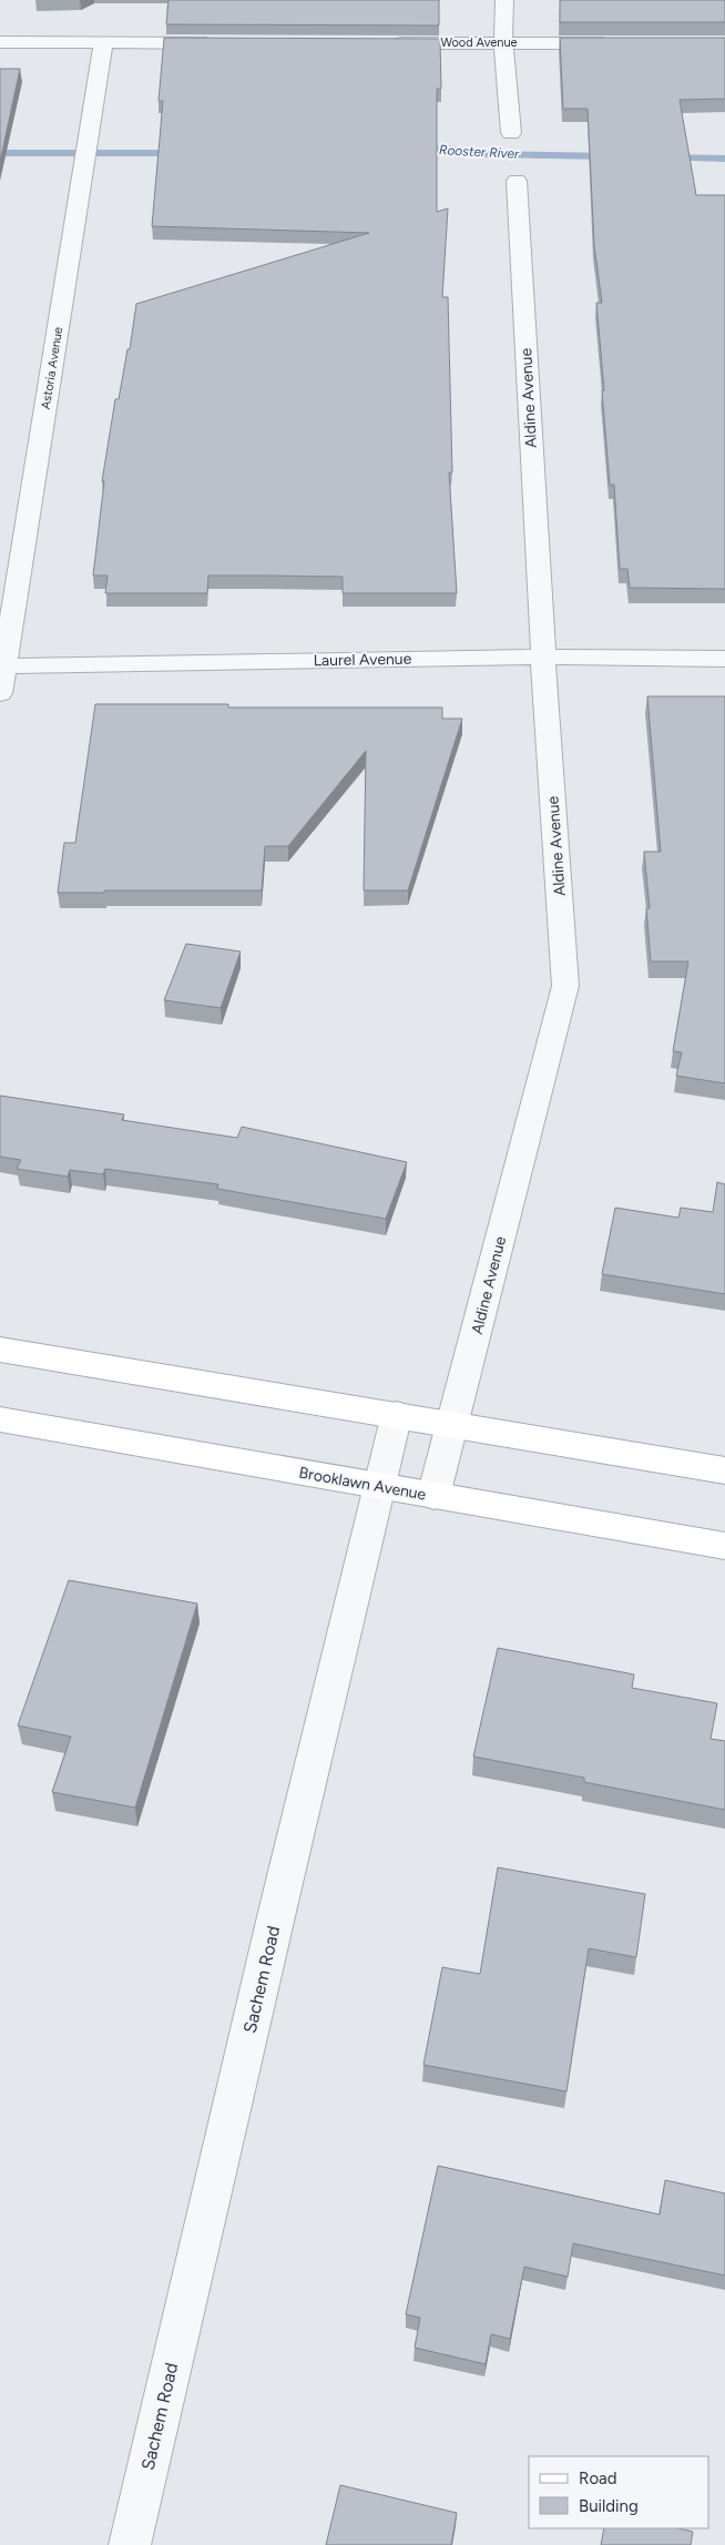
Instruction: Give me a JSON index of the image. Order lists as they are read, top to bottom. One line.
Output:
{"streets":{"main road":["Brooklawn Avenue"],"street":["Wood Avenue","Astoria Avenue","Aldine Avenue","Laurel Avenue","Sachem Road"]},"crossings":[["Astoria Avenue","Laurel Avenue"],["Aldine Avenue","Laurel Avenue"],["Aldine Avenue","Brooklawn Avenue"],["Brooklawn Avenue","Sachem Road"]],"water":["Rooster River"],"legend":["Road","Building"]}
